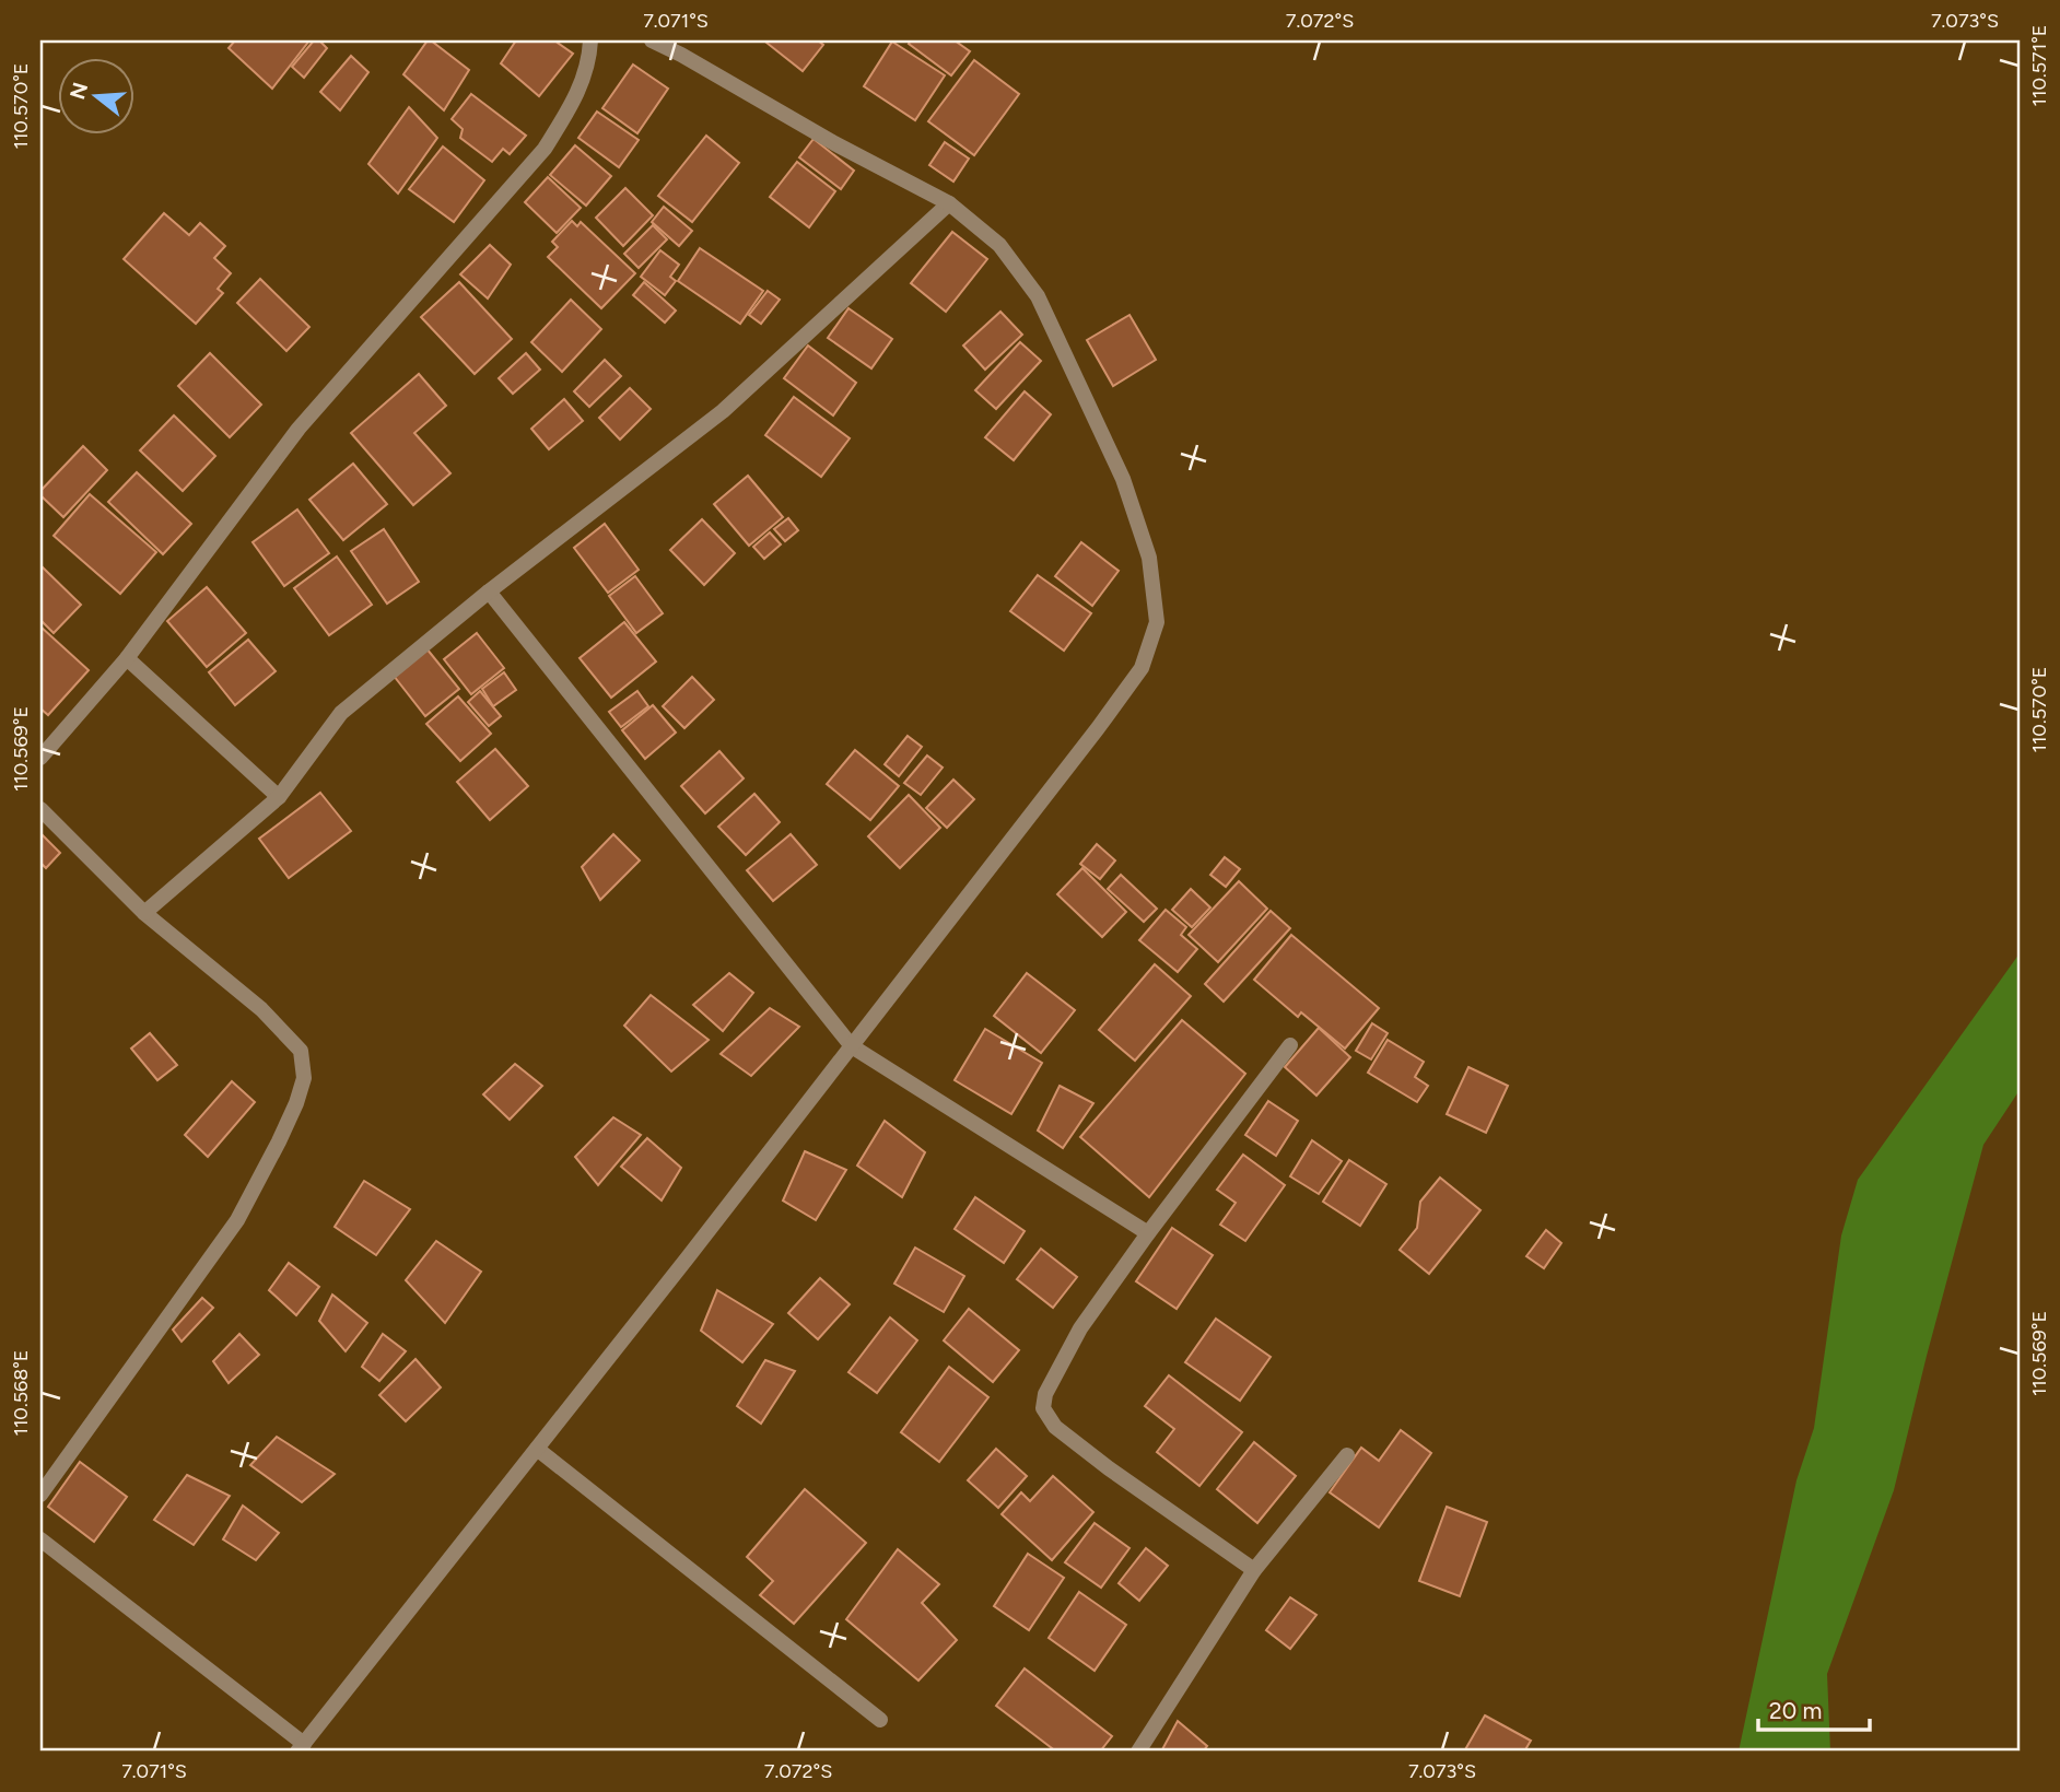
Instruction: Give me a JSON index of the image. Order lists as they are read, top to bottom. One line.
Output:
{"scale_bar":"20 m","north":"left","coordinates":["7.071°S","7.072°S","7.073°S","110.571°E","110.570°E","110.569°E","110.568°E"]}
